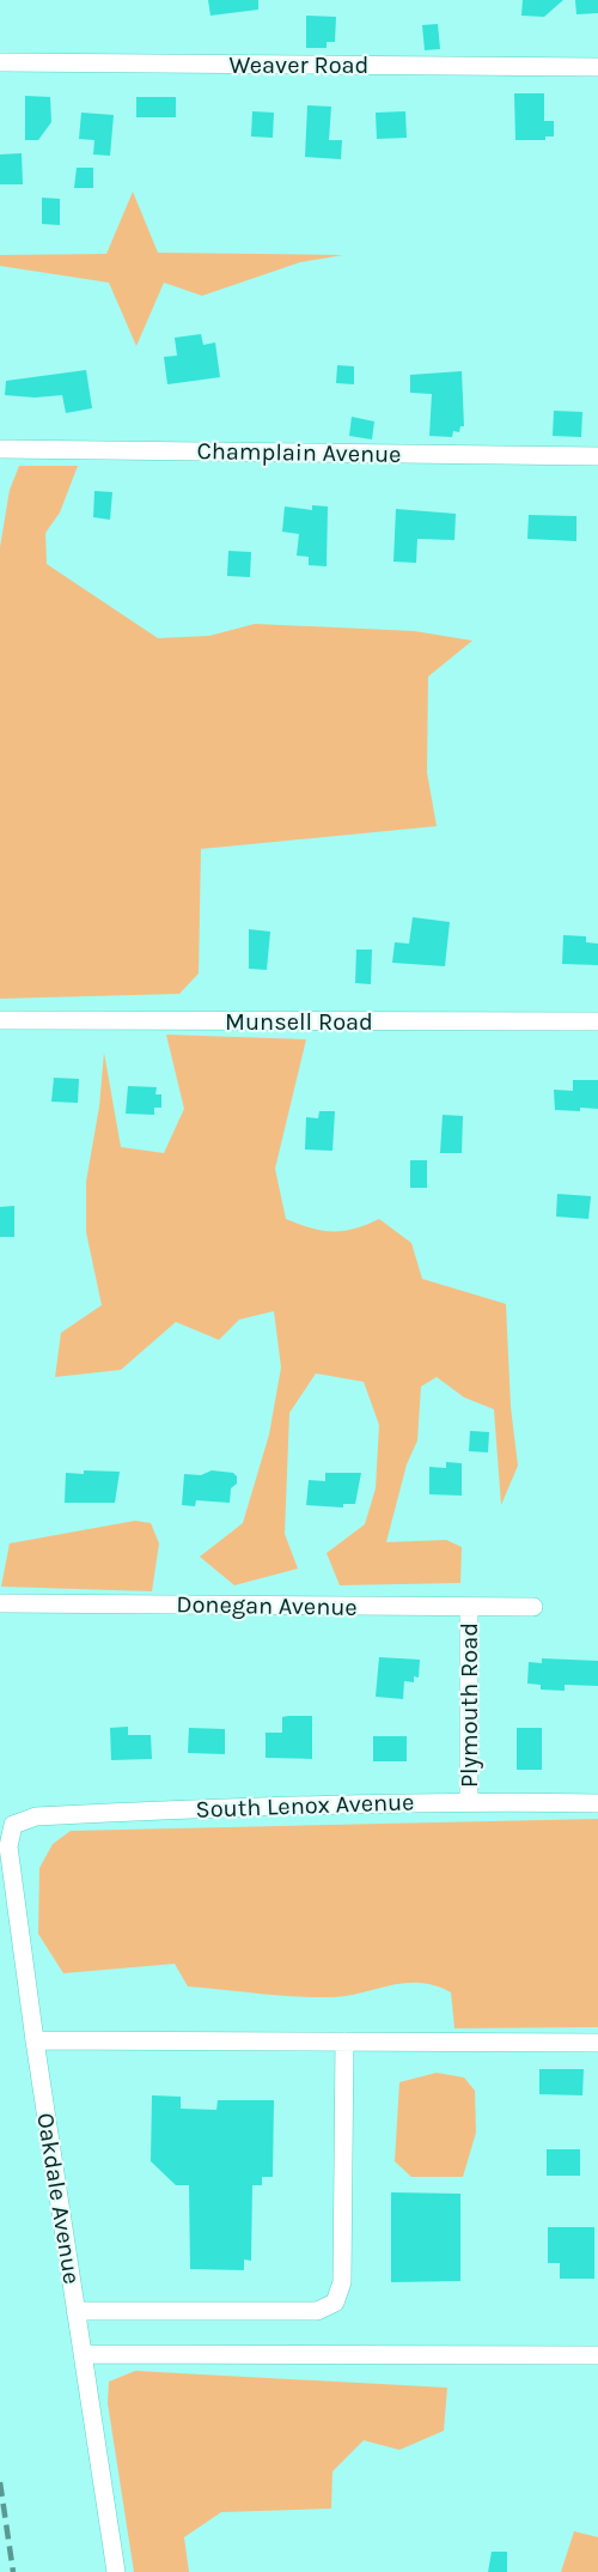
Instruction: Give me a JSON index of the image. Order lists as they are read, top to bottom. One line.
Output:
{"streets":{"street":["Weaver Road","Champlain Avenue","Munsell Road","Donegan Avenue","Plymouth Road","South Lenox Avenue","Oakdale Avenue"]},"crossings":[["Donegan Avenue","Plymouth Road"],["Plymouth Road","South Lenox Avenue"],["South Lenox Avenue","Oakdale Avenue"]]}
